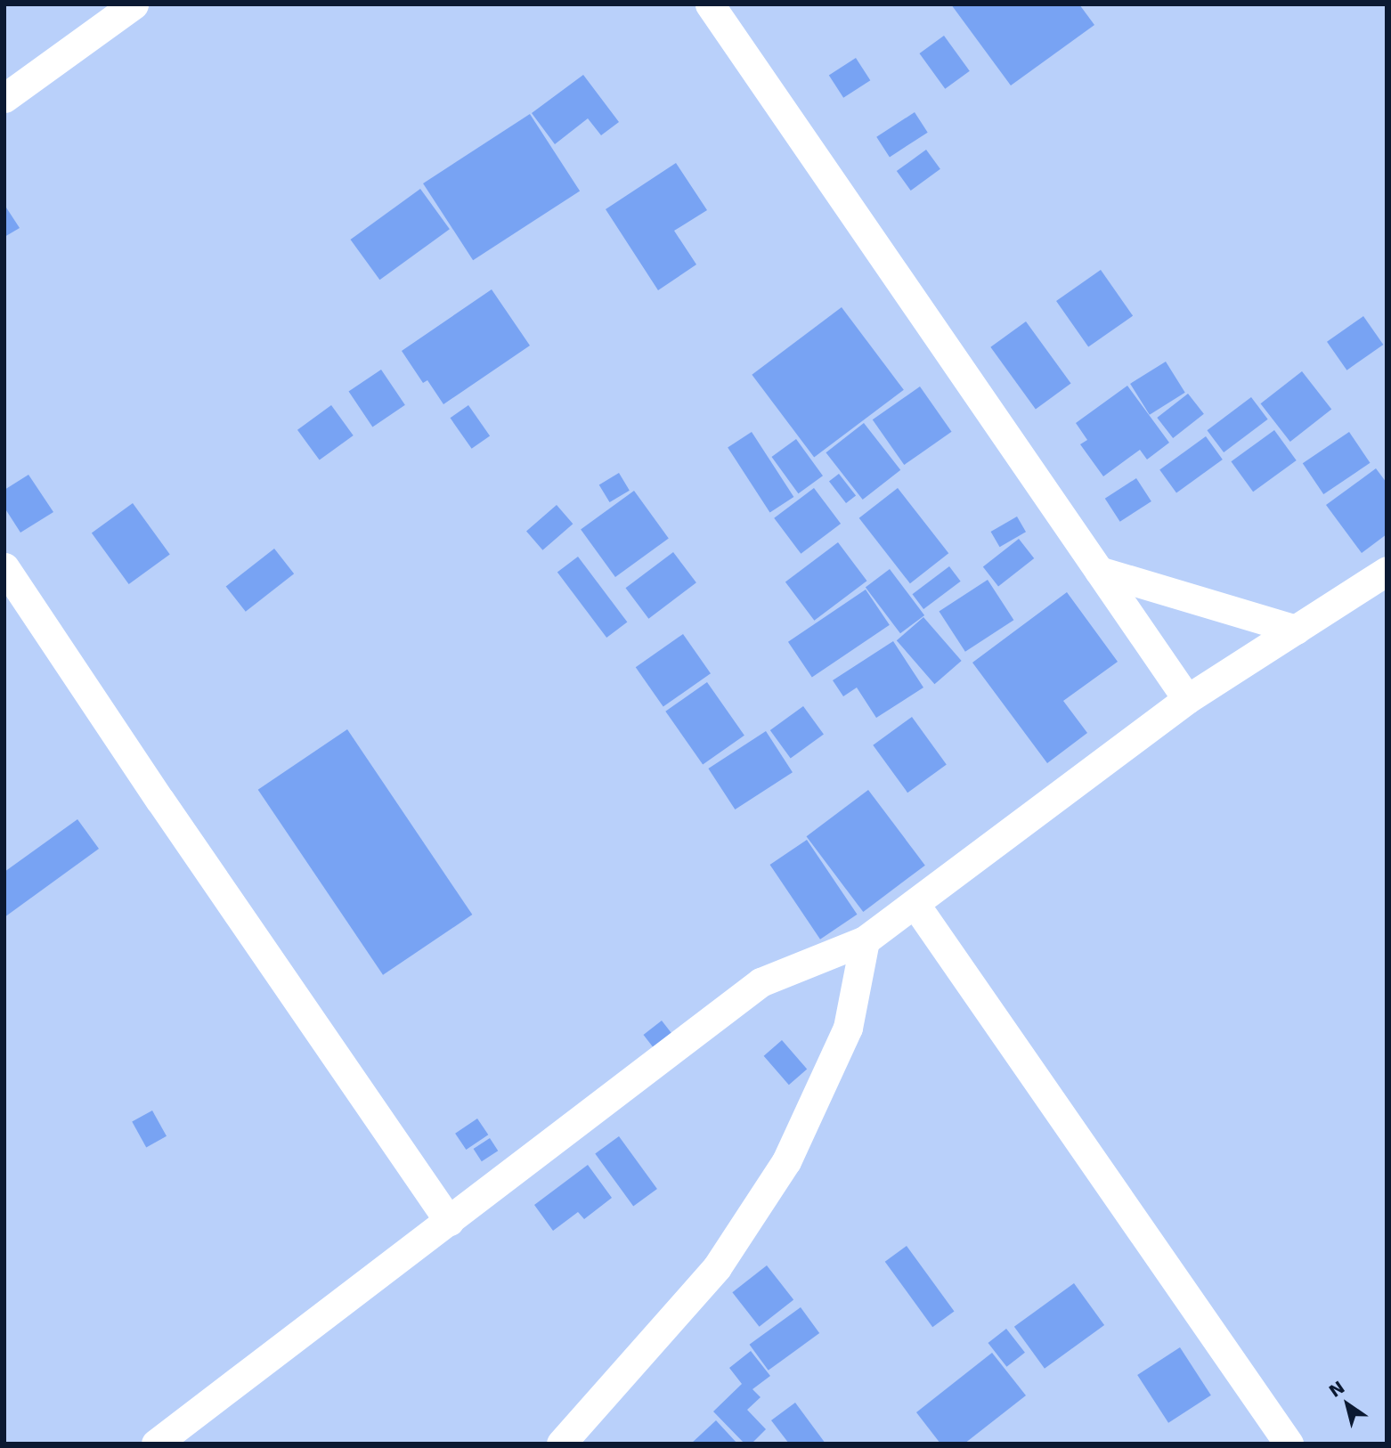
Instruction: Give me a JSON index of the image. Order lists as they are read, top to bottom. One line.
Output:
{"north":"top left"}
